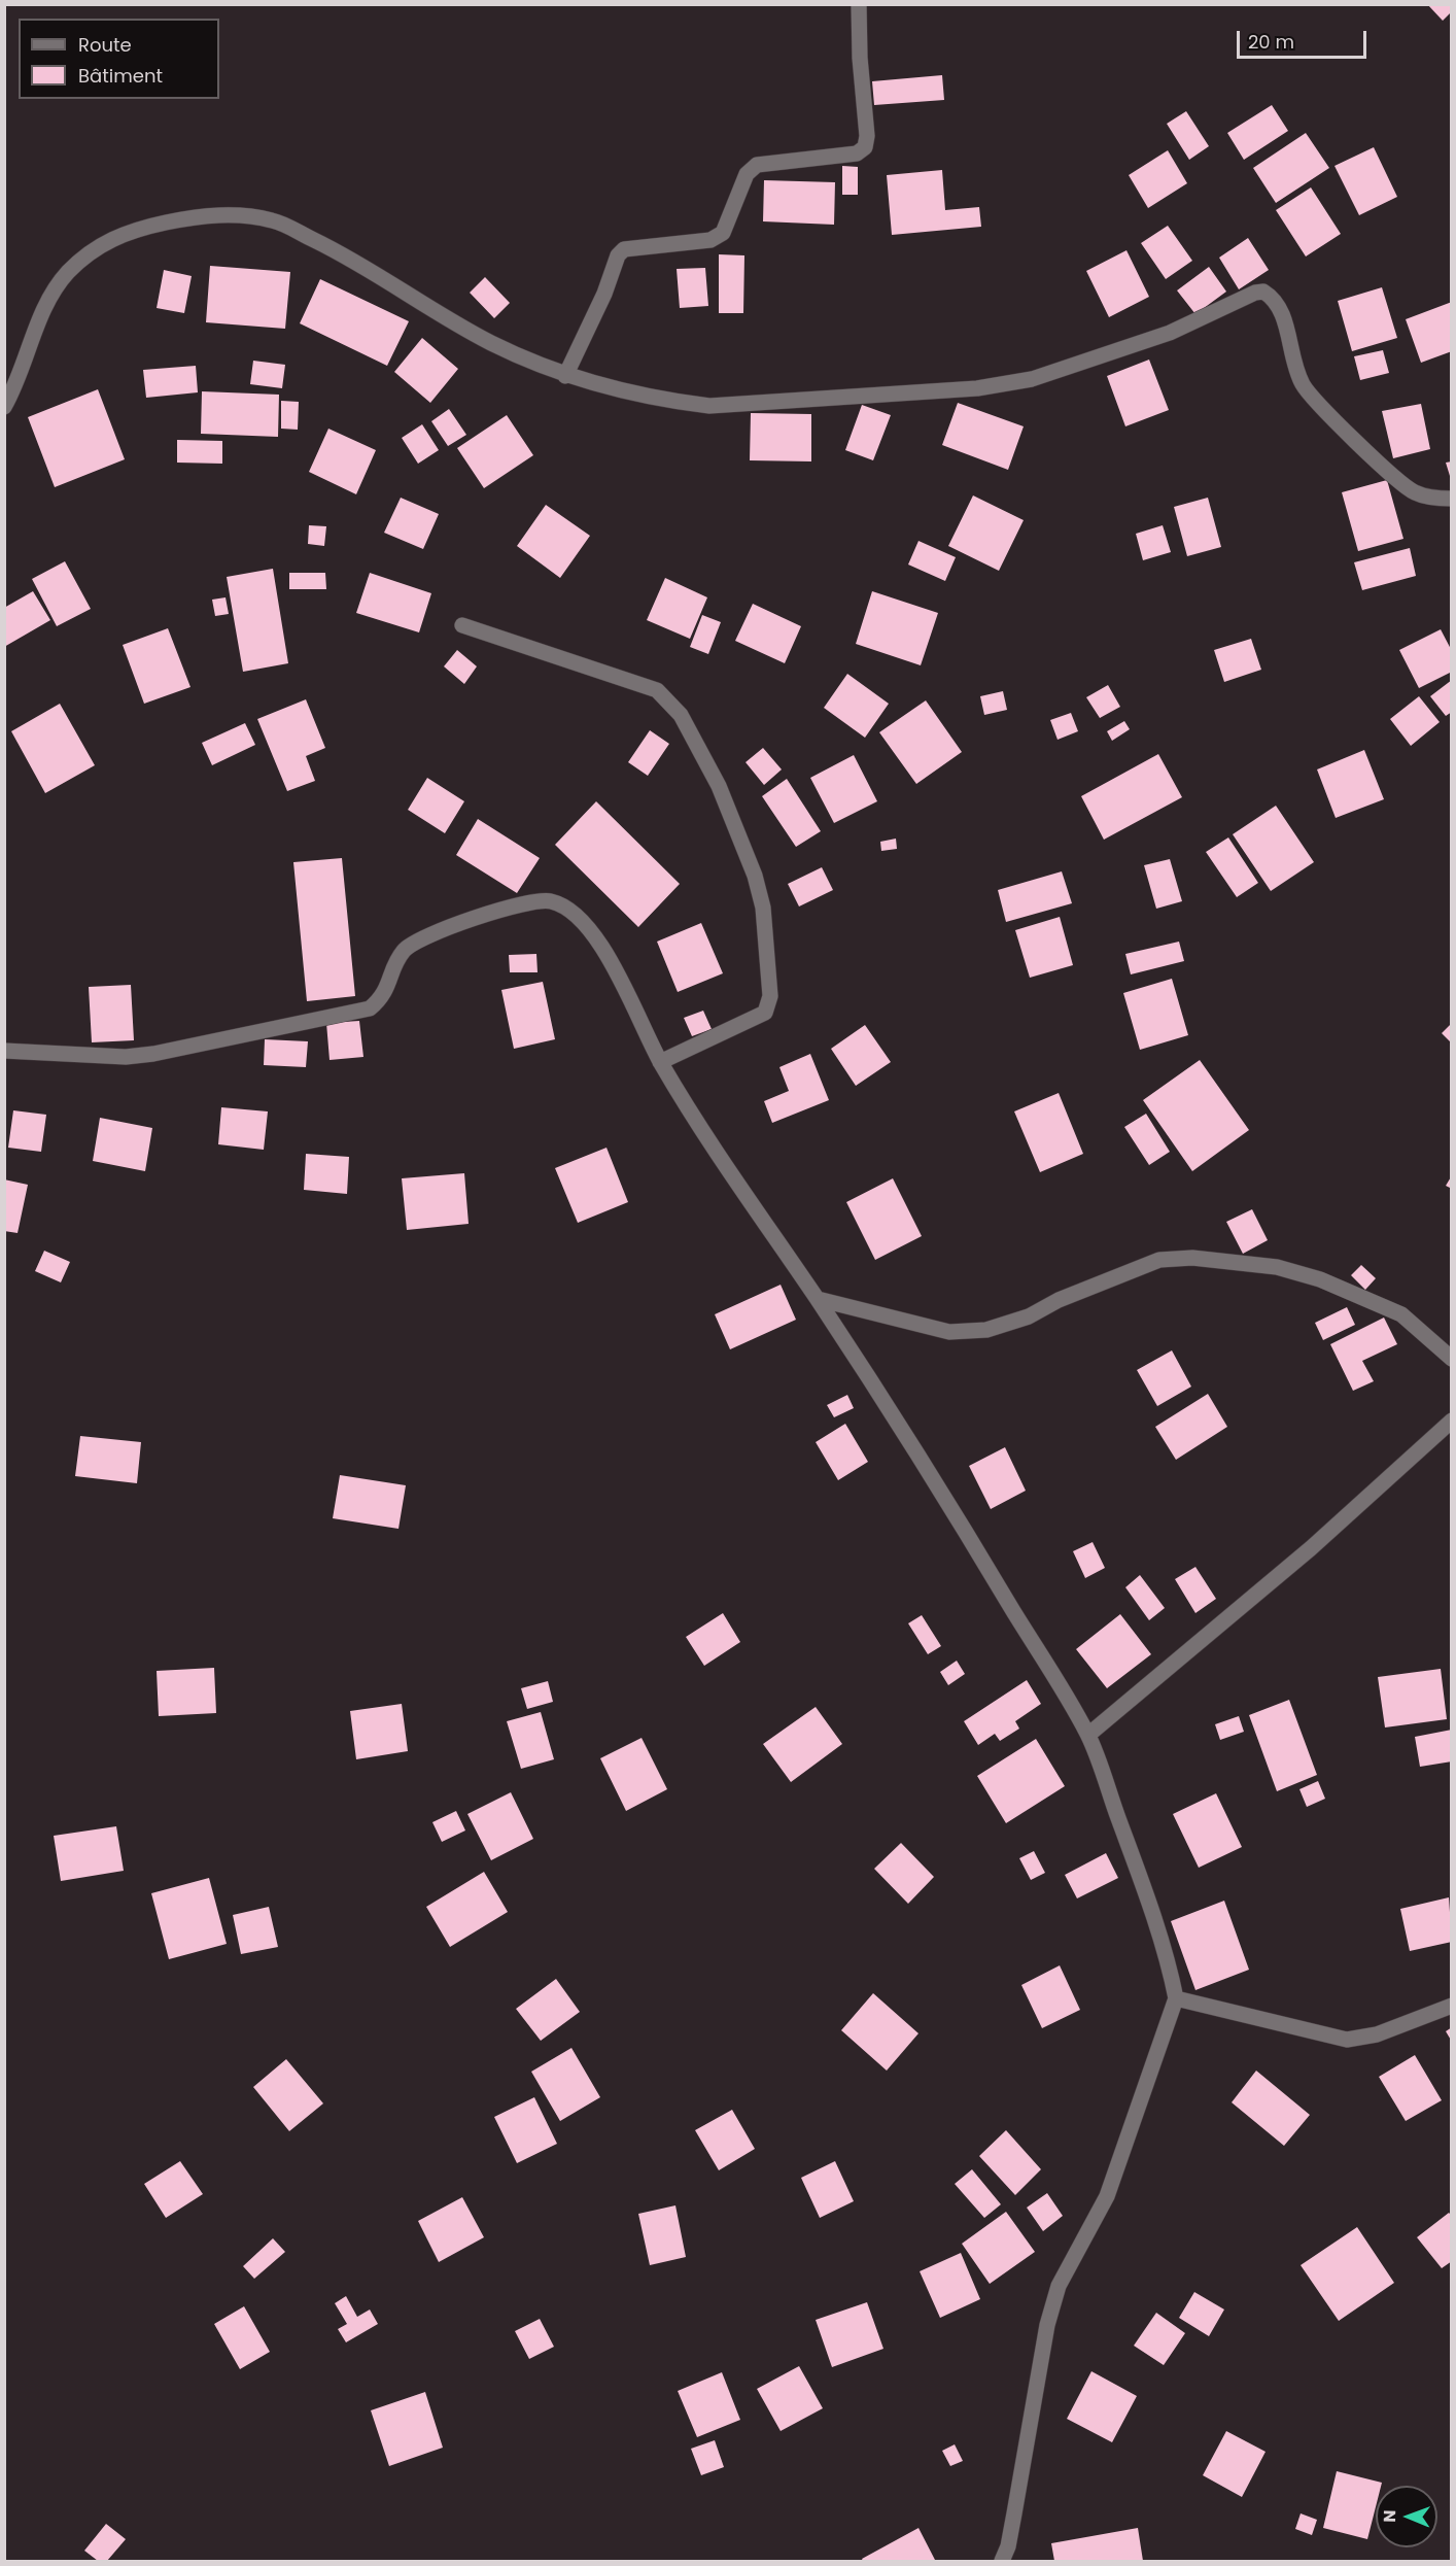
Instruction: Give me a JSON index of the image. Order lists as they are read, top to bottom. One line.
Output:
{"legend":["Route","Bâtiment"],"scale_bar":"20 m","north":"left"}
